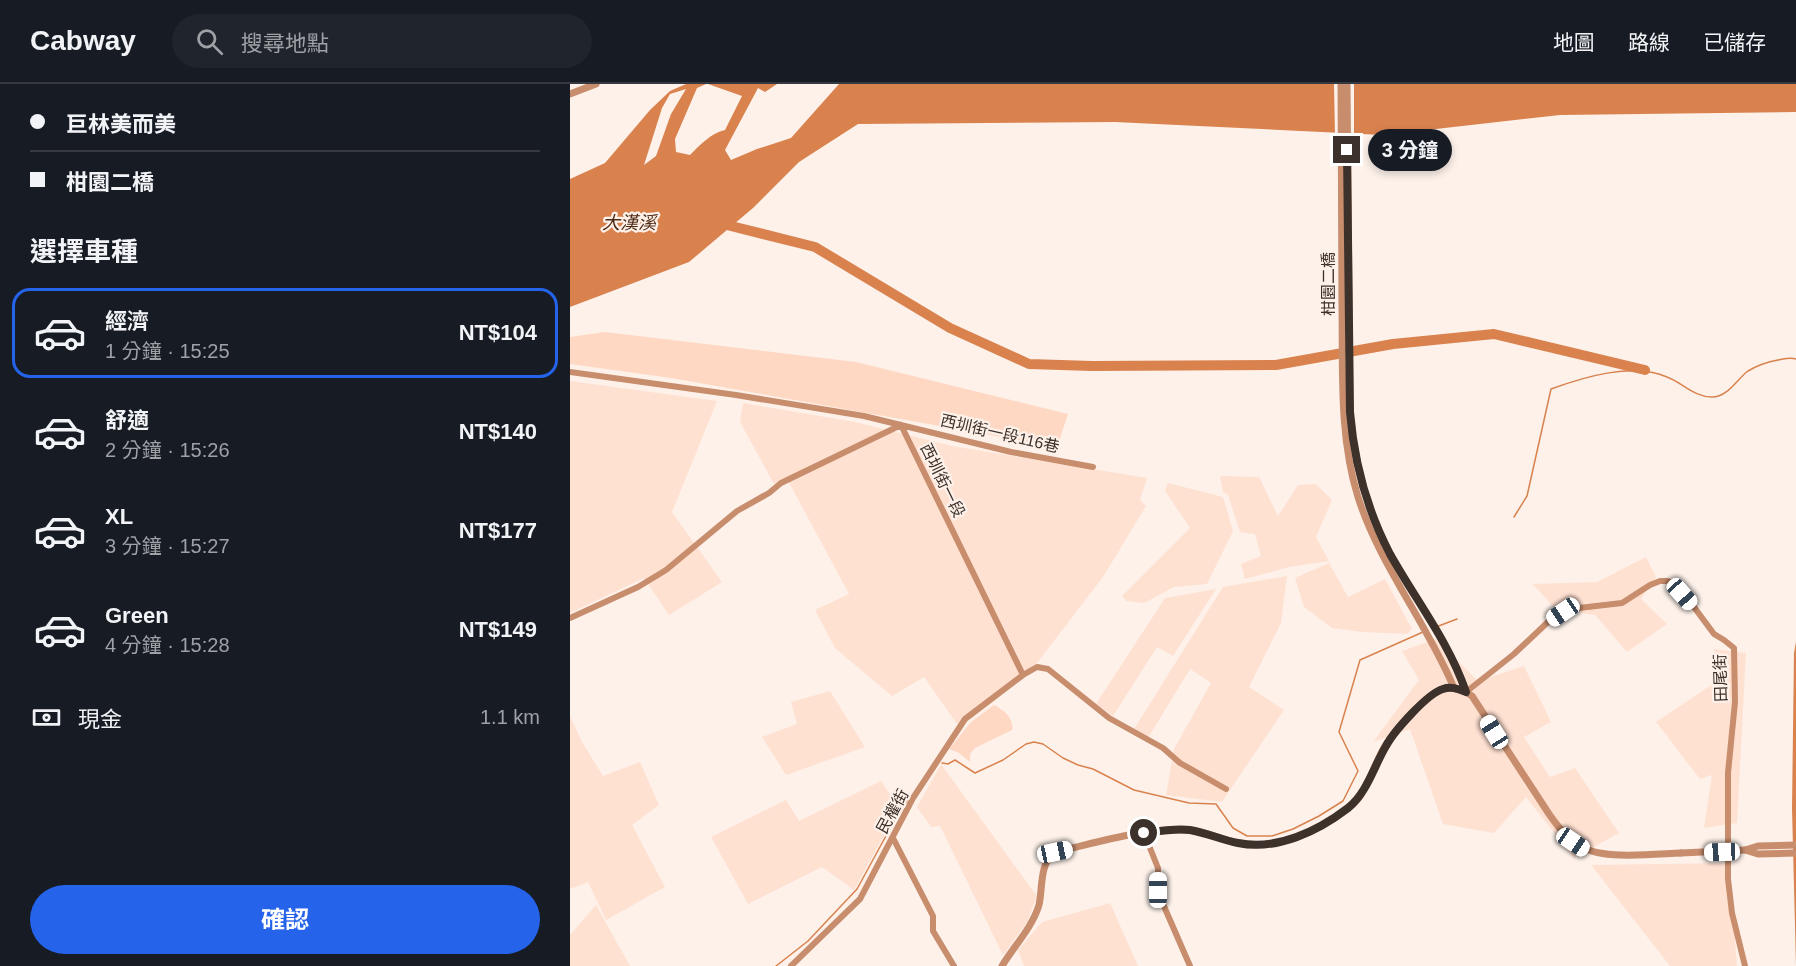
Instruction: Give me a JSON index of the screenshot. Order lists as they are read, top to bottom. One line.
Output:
{"streets":{"street":["柑園二橋","西圳街一段116巷","西圳街一段","田尾街","民權街"]},"crossings":[["柑園二橋","田尾街"],["西圳街一段116巷","西圳街一段"],["西圳街一段","民權街"]],"water":["大漢溪"],"page":{"header":"Cabway","search":"搜尋地點","nav":["地圖","路線","已儲存"],"banner":["巨林美而美","柑園二橋"],"bubble":"3 分鐘","heading":"選擇車種","list":[{"name":"經濟","note":"1 分鐘 · 15:25","value":"NT$104"},{"name":"舒適","note":"2 分鐘 · 15:26","value":"NT$140"},{"name":"XL","note":"3 分鐘 · 15:27","value":"NT$177"},{"name":"Green","note":"4 分鐘 · 15:28","value":"NT$149"}],"pay":["現金","1.1 km"],"buttons":"確認"}}
